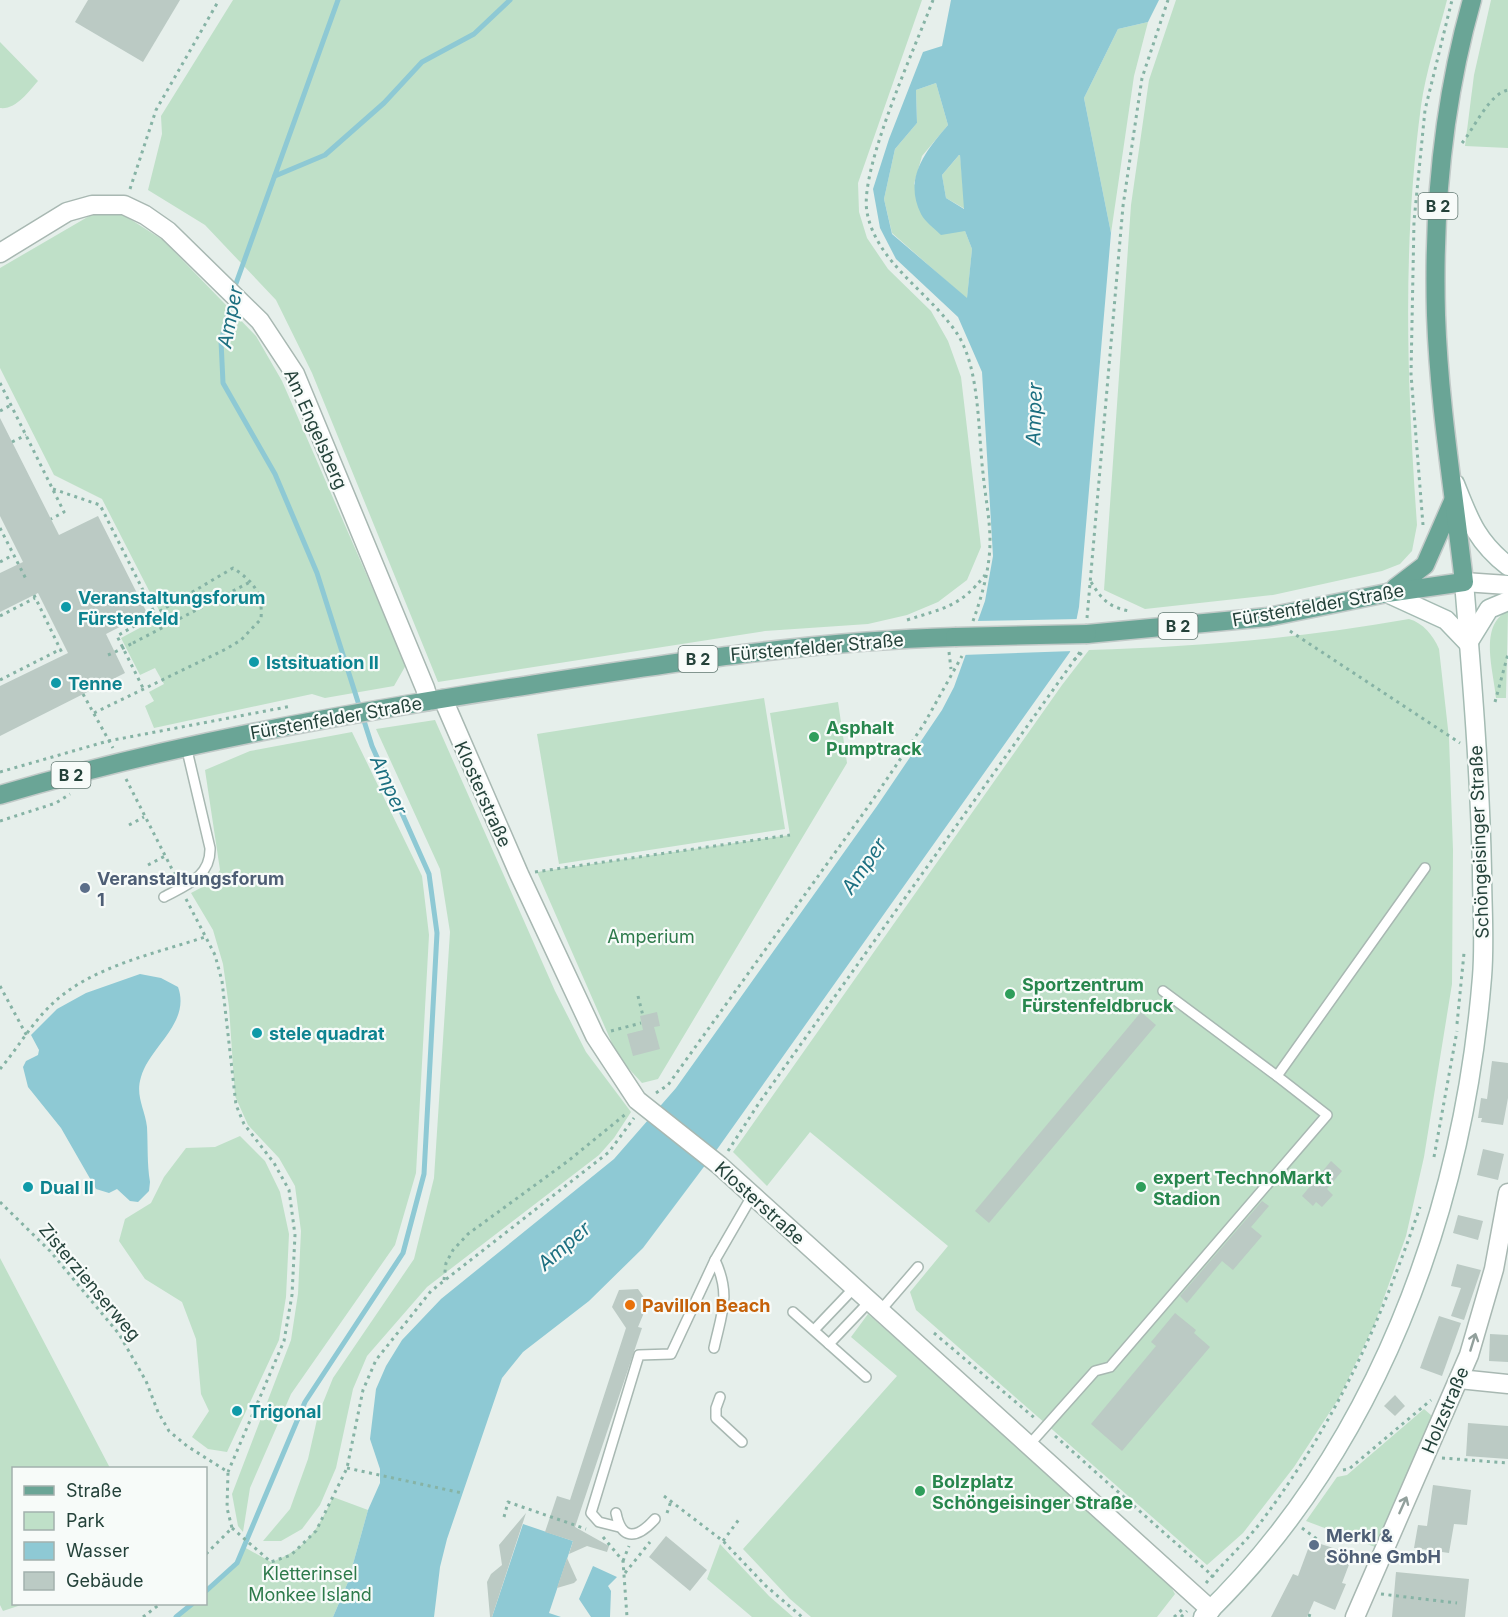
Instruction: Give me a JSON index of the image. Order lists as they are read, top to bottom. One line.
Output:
{"streets":{"main road":["B 2","Fürstenfelder Straße","Schöngeisinger Straße"],"street":["Am Engelsberg","Klosterstraße","Holzstraße"],"path":["Zisterzienserweg"]},"crossings":[["Am Engelsberg","Fürstenfelder Straße"],["Am Engelsberg","Klosterstraße"],["Fürstenfelder Straße","Klosterstraße"],["Fürstenfelder Straße","Schöngeisinger Straße"],["Klosterstraße","Schöngeisinger Straße"]],"one_way":["Holzstraße"],"water":["Amper"],"parks":["Amperium","Kletterinsel Monkee Island"],"places":["Veranstaltungsforum Fürstenfeld","Istsituation II","Tenne","Asphalt Pumptrack","Veranstaltungsforum 1","Sportzentrum Fürstenfeldbruck","stele quadrat","Dual II","expert TechnoMarkt Stadion","Pavillon Beach","Trigonal","Bolzplatz Schöngeisinger Straße","Merkl & Söhne GmbH"],"legend":["Straße","Park","Wasser","Gebäude"]}
